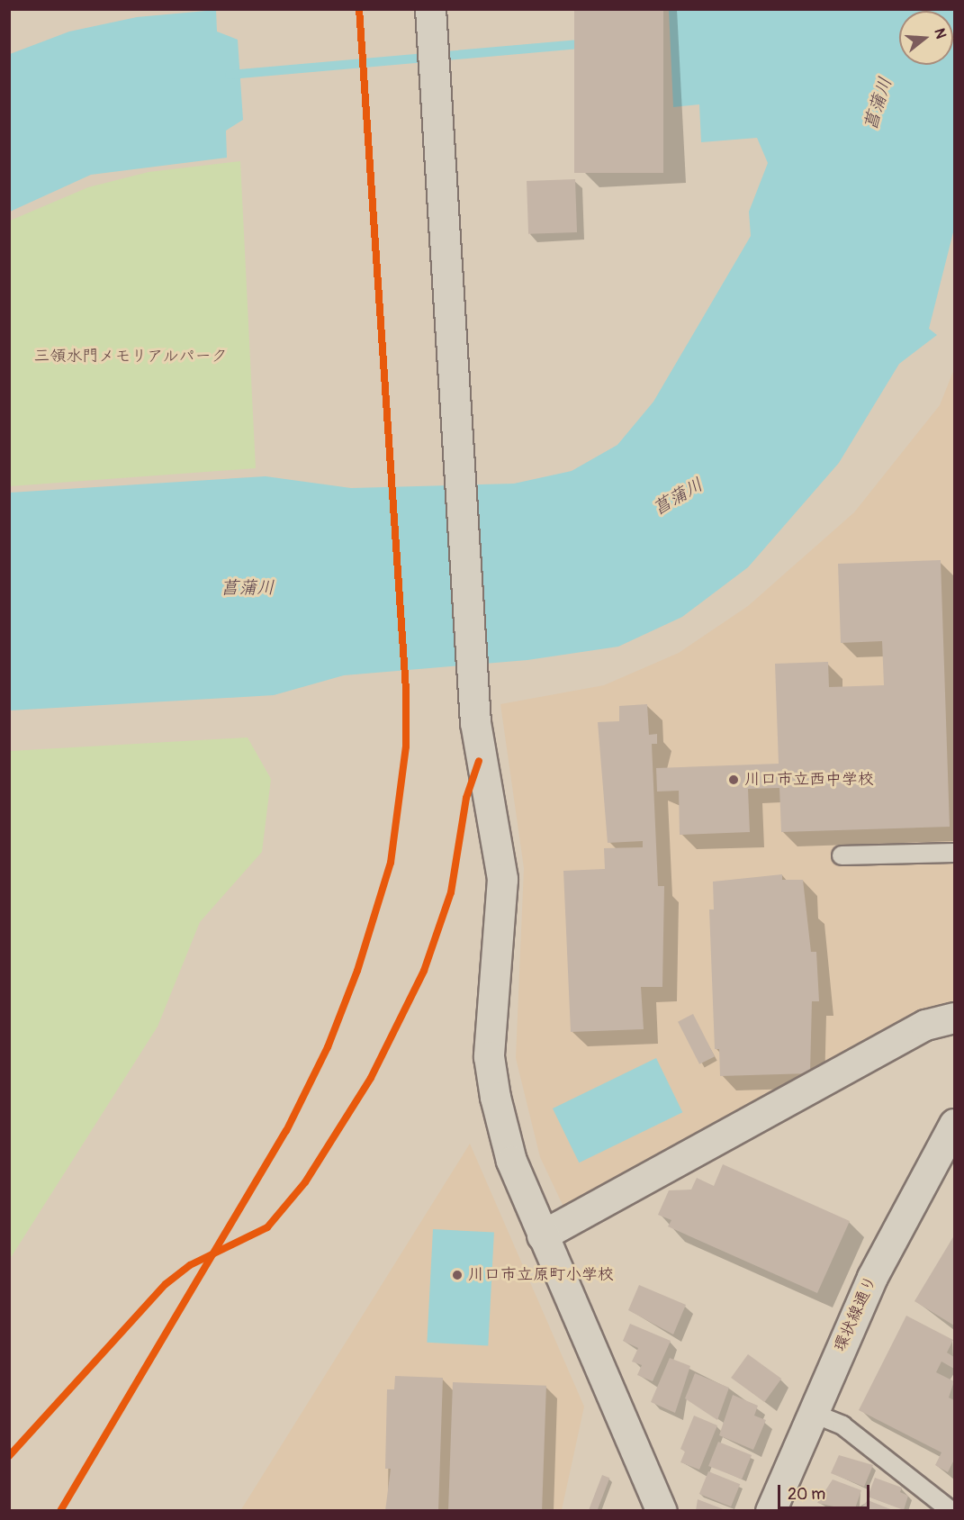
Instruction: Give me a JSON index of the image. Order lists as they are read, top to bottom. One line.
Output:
{"streets":{"street":["環状線通り"]},"water":["菖蒲川"],"parks":["三領水門メモリアルパーク"],"places":["川口市立西中学校","川口市立原町小学校"],"scale_bar":"20 m","north":"right"}
